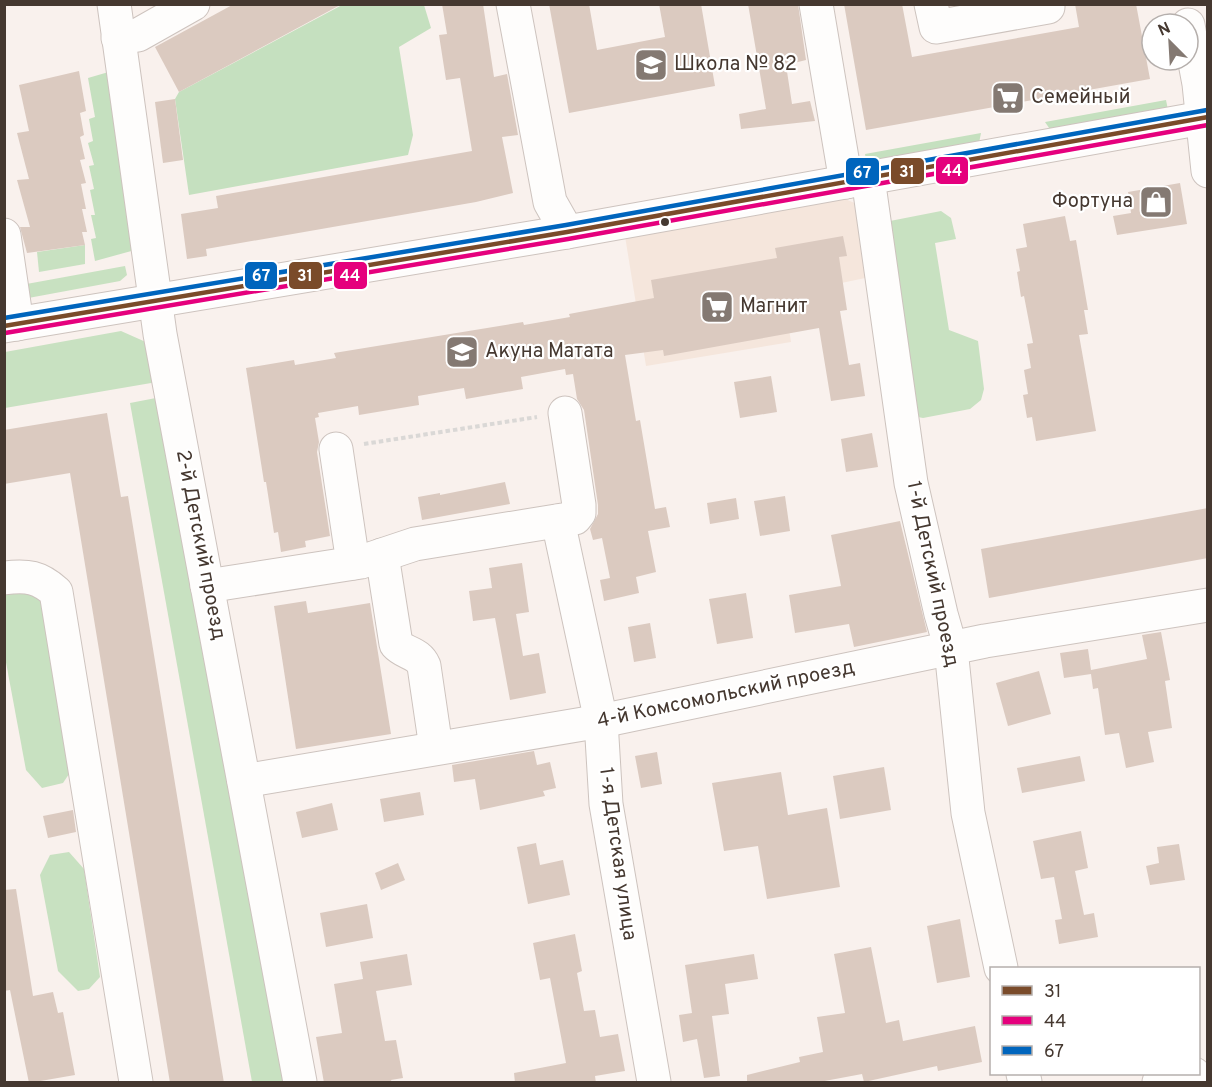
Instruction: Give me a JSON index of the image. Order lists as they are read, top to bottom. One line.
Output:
{"streets":{"street":["2-й Детский проезд","1-й Детский проезд","4-й Комсомольский проезд","1-я Детская улица"]},"crossings":[["2-й Детский проезд","4-й Комсомольский проезд"],["1-й Детский проезд","4-й Комсомольский проезд"],["4-й Комсомольский проезд","1-я Детская улица"]],"places":{"school or university":["Школа № 82","Акуна Матата"],"supermarket":["Семейный","Магнит"],"shop":["Фортуна"]},"lines":["transit line 67","transit line 31","transit line 44"],"legend":["31","44","67"],"north":"top left"}
